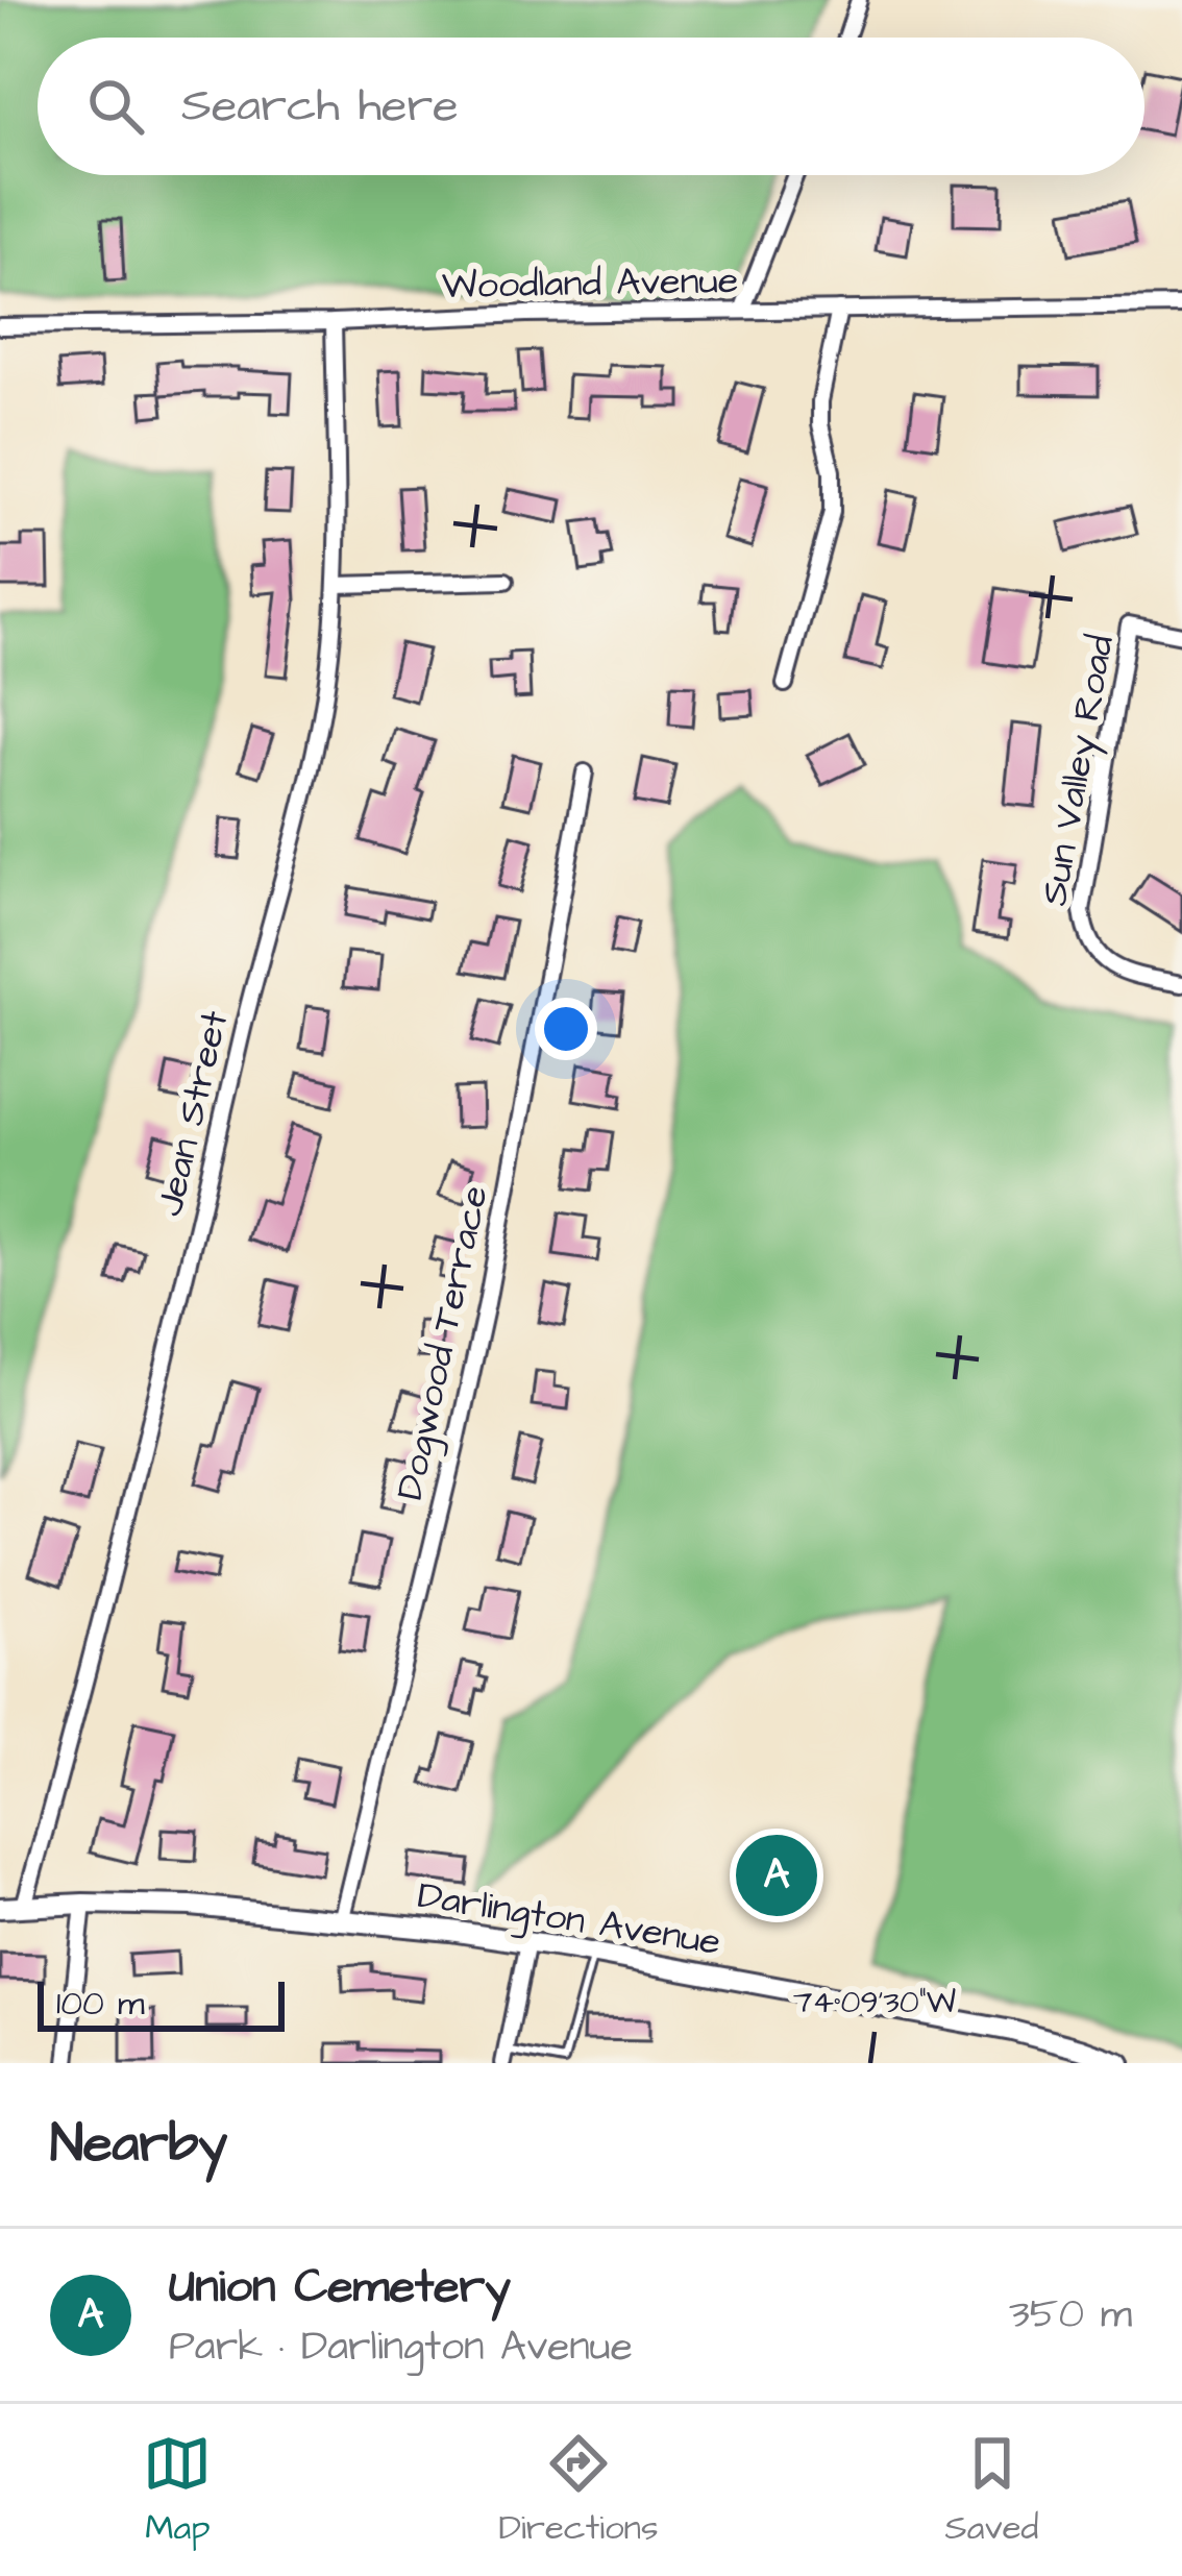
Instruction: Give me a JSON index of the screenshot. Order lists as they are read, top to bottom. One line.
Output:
{"streets":{"main road":["Darlington Avenue"],"street":["Woodland Avenue","Sun Valley Road","Jean Street","Dogwood Terrace"]},"crossings":[["Woodland Avenue","Jean Street"],["Jean Street","Darlington Avenue"],["Dogwood Terrace","Darlington Avenue"]],"scale_bar":"100 m","page":{"search":"Search here","pins":"A","scale":"100 m","heading":"Nearby","list":[{"mark":"A","name":"Union Cemetery","note":"Park · Darlington Avenue","value":"350 m"}],"nav":["Map","Directions","Saved"]},"coordinates":["74°09'30\"W"]}
